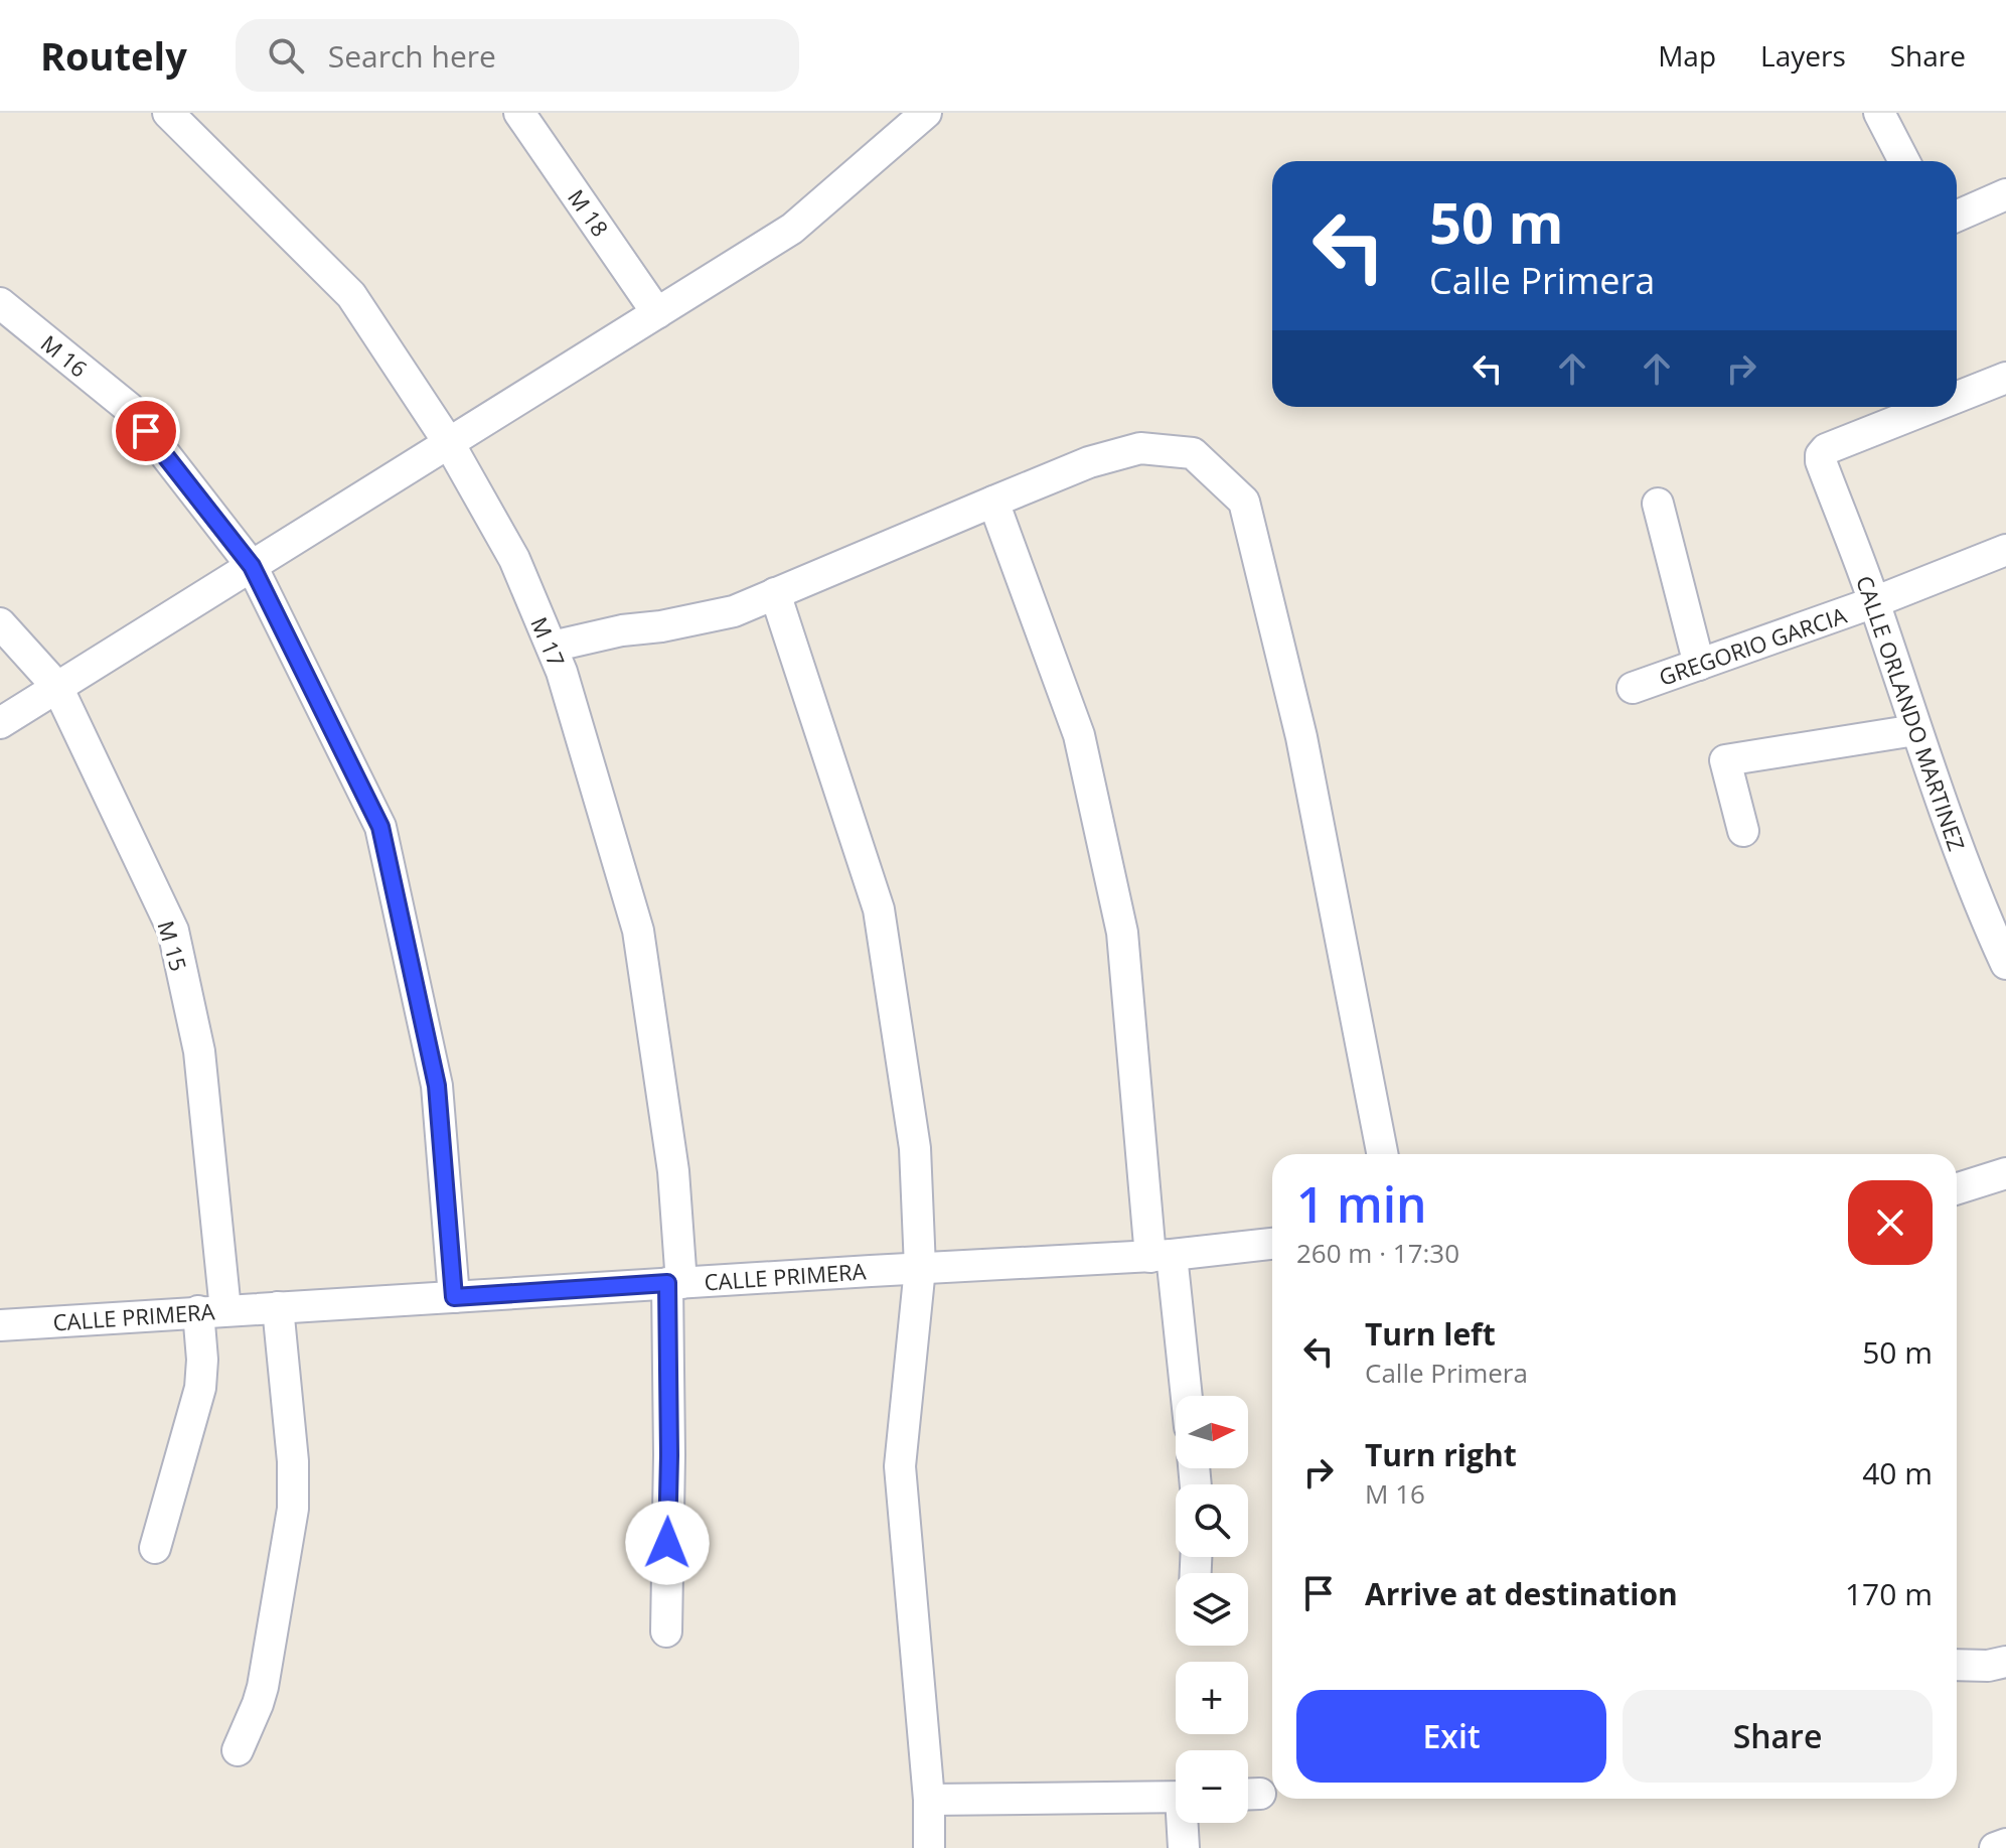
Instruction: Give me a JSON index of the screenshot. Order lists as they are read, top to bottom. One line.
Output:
{"streets":{"street":["M 18","M 16","M 17","GREGORIO GARCIA","CALLE ORLANDO MARTINEZ","M 15","CALLE PRIMERA"]},"crossings":[["M 16","CALLE PRIMERA"],["M 17","CALLE PRIMERA"],["GREGORIO GARCIA","CALLE ORLANDO MARTINEZ"],["M 15","CALLE PRIMERA"]],"north":"right","page":{"header":"Routely","search":"Search here","nav":["Map","Layers","Share"],"turn":["50 m","Calle Primera"],"heading":["1 min","260 m · 17:30"],"list":[{"name":"Turn left","note":"Calle Primera","value":"50 m"},{"name":"Turn right","note":"M 16","value":"40 m"},{"name":"Arrive at destination","value":"170 m"}],"map_buttons":["+","−"],"buttons":["Exit","Share"]}}
